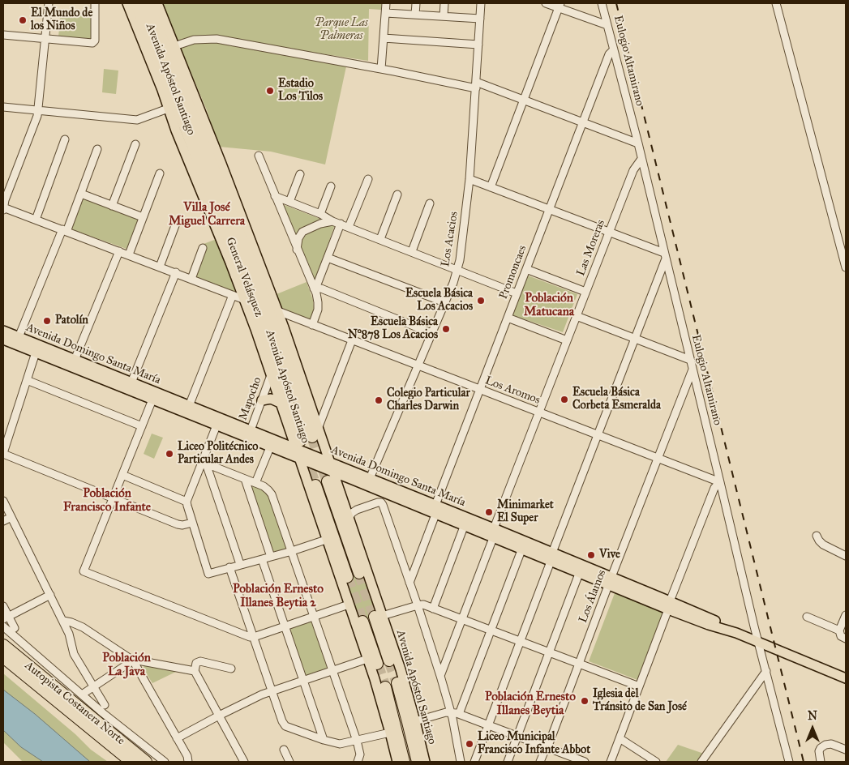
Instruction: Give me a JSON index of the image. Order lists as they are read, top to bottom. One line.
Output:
{"streets":{"highway":["General Velásquez","Autopista Costanera Norte"],"main road":["Avenida Apóstol Santiago","Avenida Domingo Santa María"],"street":["Eulogio Altamirano","Los Acacios","Las Moreras","Promoncaes","Los Aromos","Mapocho","Los Álamos"]},"crossings":[["Eulogio Altamirano","Las Moreras"],["Eulogio Altamirano","Promoncaes"],["Eulogio Altamirano","Avenida Domingo Santa María"],["Eulogio Altamirano","Los Aromos"],["Eulogio Altamirano","Los Álamos"],["Avenida Apóstol Santiago","General Velásquez"],["Avenida Apóstol Santiago","Avenida Domingo Santa María"],["Avenida Apóstol Santiago","Los Aromos"],["Avenida Apóstol Santiago","Mapocho"],["Los Acacios","Avenida Domingo Santa María"],["Los Acacios","Los Aromos"],["Las Moreras","Avenida Domingo Santa María"],["Las Moreras","Los Aromos"],["Promoncaes","Avenida Domingo Santa María"],["Promoncaes","Los Aromos"],["General Velásquez","Avenida Domingo Santa María"],["Avenida Domingo Santa María","Mapocho"],["Avenida Domingo Santa María","Los Álamos"],["Los Aromos","Los Álamos"]],"districts":["Villa José Miguel Carrera","Población Matucana","Población Francisco Infante","Población Ernesto Illanes Beytia 2","Población La Java","Población Ernesto Illanes Beytia"],"parks":["Parque Las Palmeras"],"places":["El Mundo de los Niños","Estadio Los Tilos","Escuela Básica Los Acacios","Patolín","Escuela Básica N°878 Los Acacios","Escuela Básica Corbeta Esmeralda","Colegio Particular Charles Darwin","Liceo Politécnico Particular Andes","Minimarket El Super","Vive","Iglesia del Tránsito de San José","Liceo Municipal Francisco Infante Abbot"],"north":"top"}
